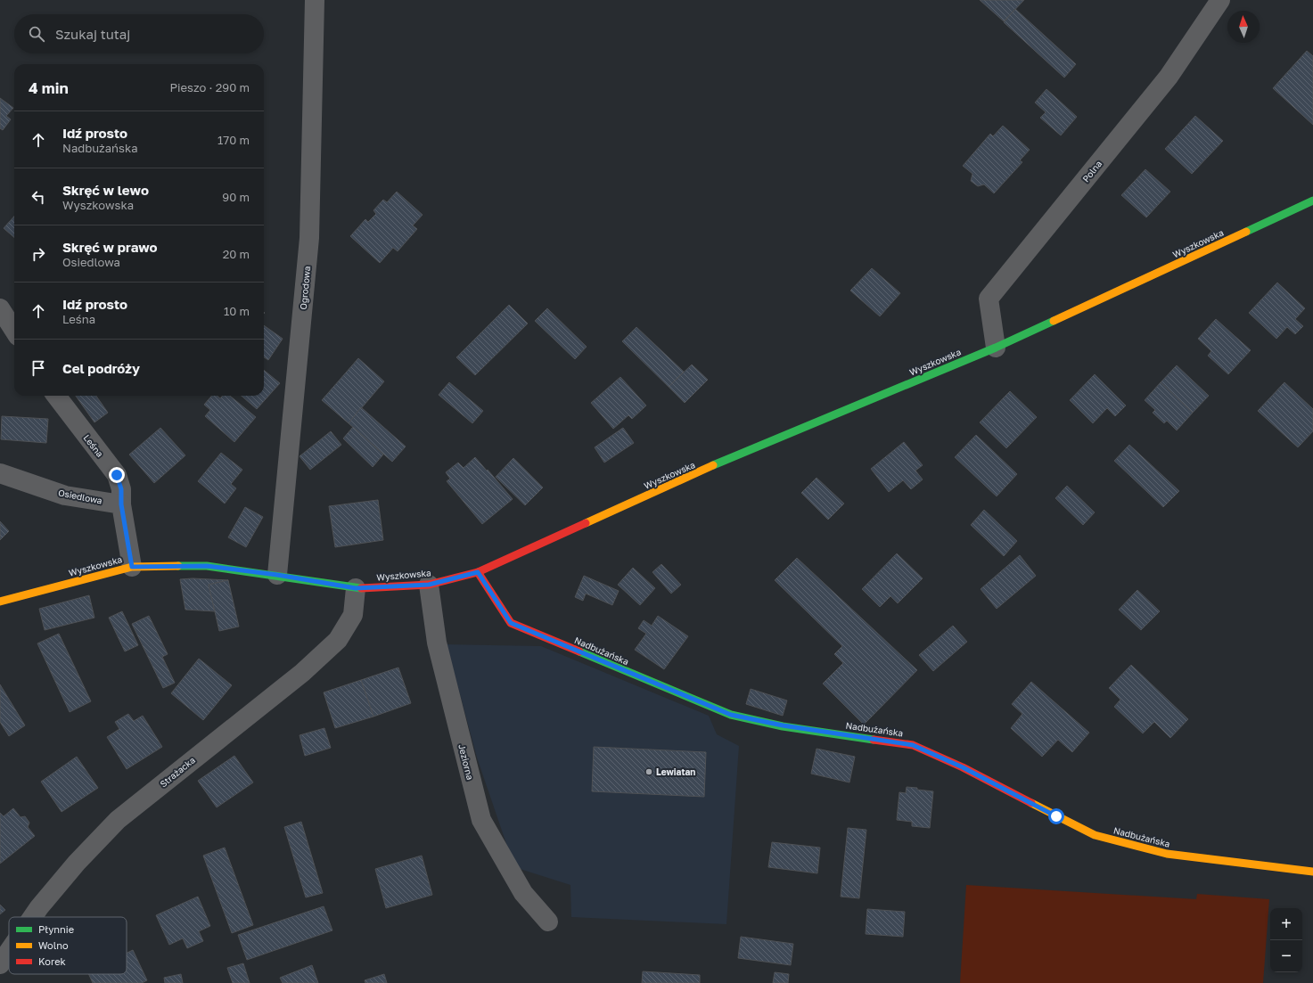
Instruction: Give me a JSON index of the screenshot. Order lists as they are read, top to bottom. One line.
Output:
{"streets":{"street":["Polna","Wyszkowska","Ogrodowa","Leśna","Osiedlowa","Nadbużańska","Jeziorna","Strażacka"]},"crossings":[["Polna","Wyszkowska"],["Wyszkowska","Ogrodowa"],["Wyszkowska","Nadbużańska"],["Wyszkowska","Jeziorna"],["Wyszkowska","Strażacka"],["Leśna","Osiedlowa"]],"places":["Lewiatan"],"legend":["Płynnie","Wolno","Korek"],"north":"top","page":{"search":"Szukaj tutaj","heading":["4 min","Pieszo · 290 m"],"list":[["Idź prosto","Nadbużańska","170 m"],["Skręć w lewo","Wyszkowska","90 m"],["Skręć w prawo","Osiedlowa","20 m"],["Idź prosto","Leśna","10 m"],"Cel podróży"],"map_buttons":["+","−"]}}
